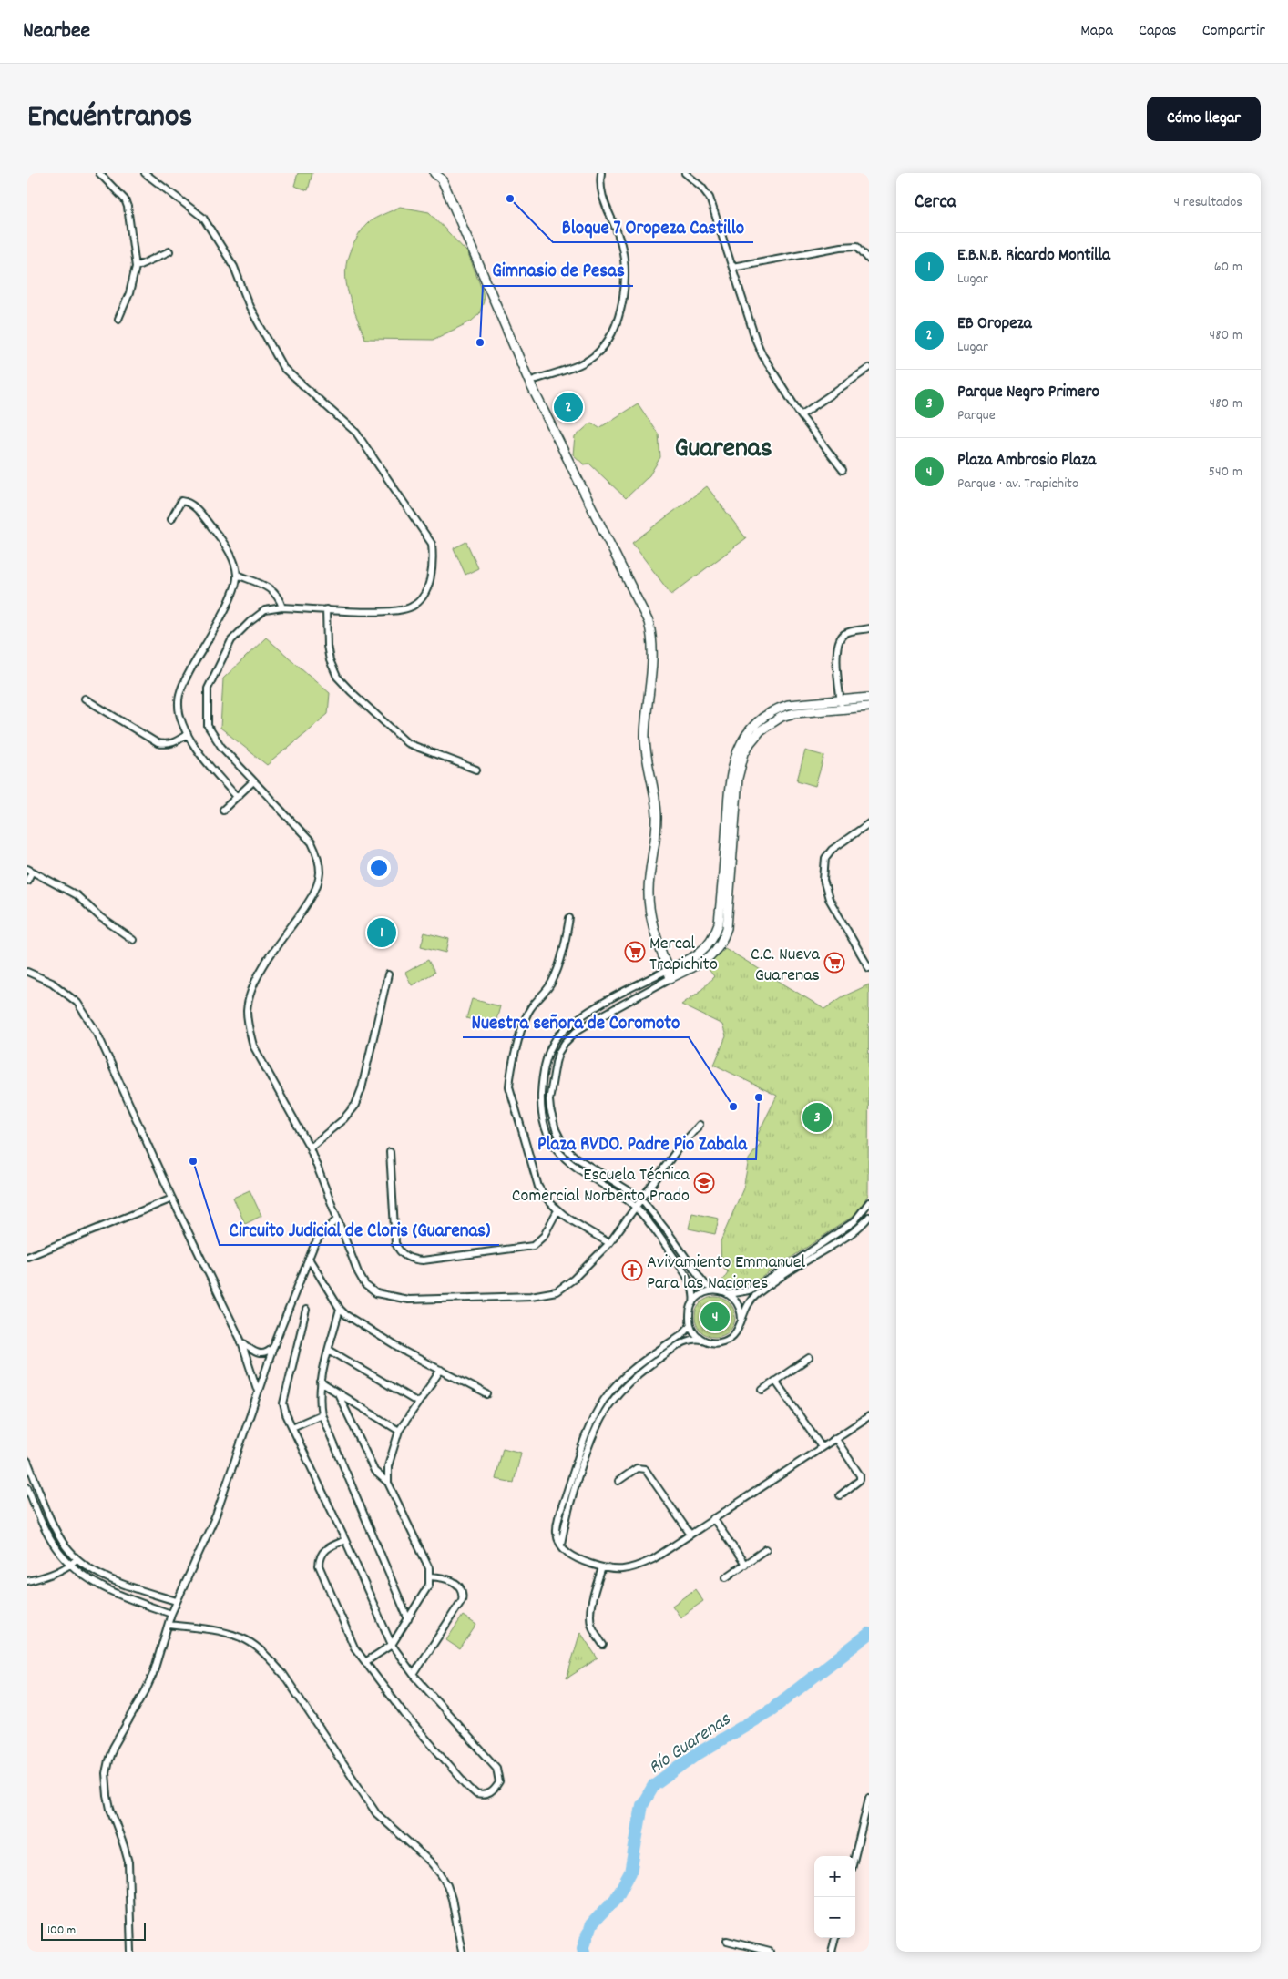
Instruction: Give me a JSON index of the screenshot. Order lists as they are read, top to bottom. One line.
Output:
{"districts":["Guarenas"],"water":["Río Guarenas"],"places":{"other":["Bloque 7 Oropeza Castillo","Gimnasio de Pesas","Plaza RVDO. Padre Pio Zabala","Nuestra señora de Coromoto","Circuito Judicial de Cloris (Guarenas)"],"supermarket":["Mercal Trapichito","C.C. Nueva Guarenas"],"school or university":["Escuela Técnica Comercial Norberto Prado"],"church":["Avivamiento Emmanuel Para las Naciones"]},"scale_bar":"100 m","page":{"header":"Nearbee","nav":["Mapa","Capas","Compartir"],"title":"Encuéntranos","buttons":"Cómo llegar","heading":["Cerca","4 resultados"],"list":[{"mark":"1","name":"E.B.N.B. Ricardo Montilla","note":"Lugar","value":"60 m"},{"mark":"2","name":"EB Oropeza","note":"Lugar","value":"480 m"},{"mark":"3","name":"Parque Negro Primero","note":"Parque","value":"480 m"},{"mark":"4","name":"Plaza Ambrosio Plaza","note":"Parque · av. Trapichito","value":"540 m"}],"pins":["2","1","3","4"],"map_buttons":["+","−"],"scale":"100 m"}}
